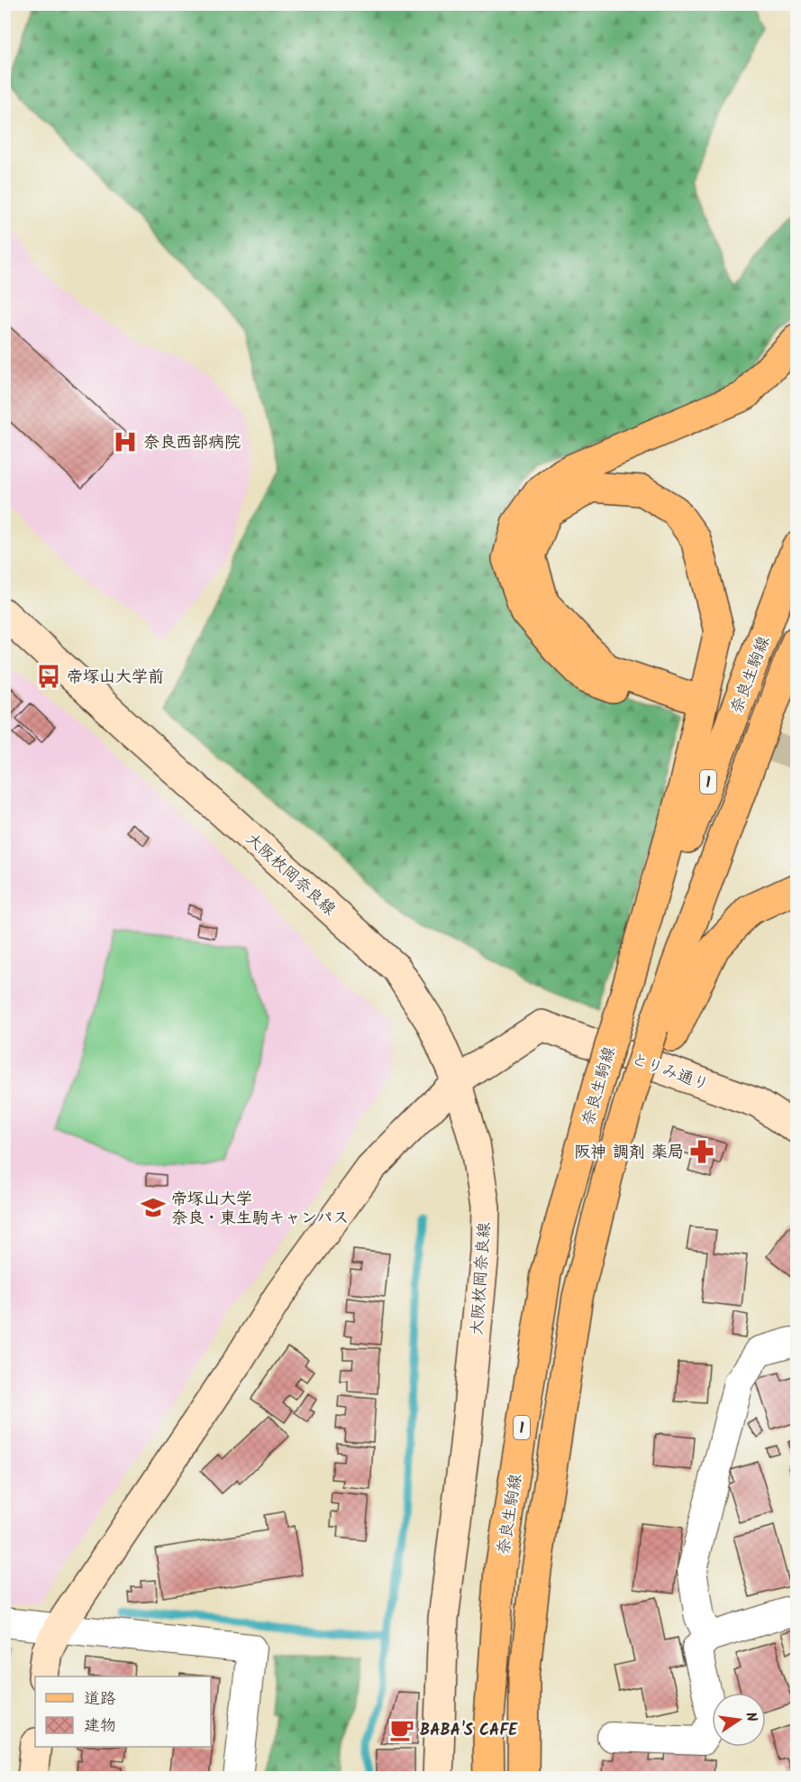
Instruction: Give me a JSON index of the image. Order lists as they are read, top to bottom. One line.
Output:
{"streets":{"main road":["奈良生駒線","1","大阪枚岡奈良線","とりみ通り"]},"crossings":[["大阪枚岡奈良線","とりみ通り"]],"places":{"hospital":["奈良西部病院"],"bus stop":["帝塚山大学前"],"pharmacy":["阪神 調剤 薬局"],"school or university":["帝塚山大学 奈良・東生駒キャンパス"],"cafe":["BABA'S CAFE"]},"legend":["道路","建物"],"north":"right"}
